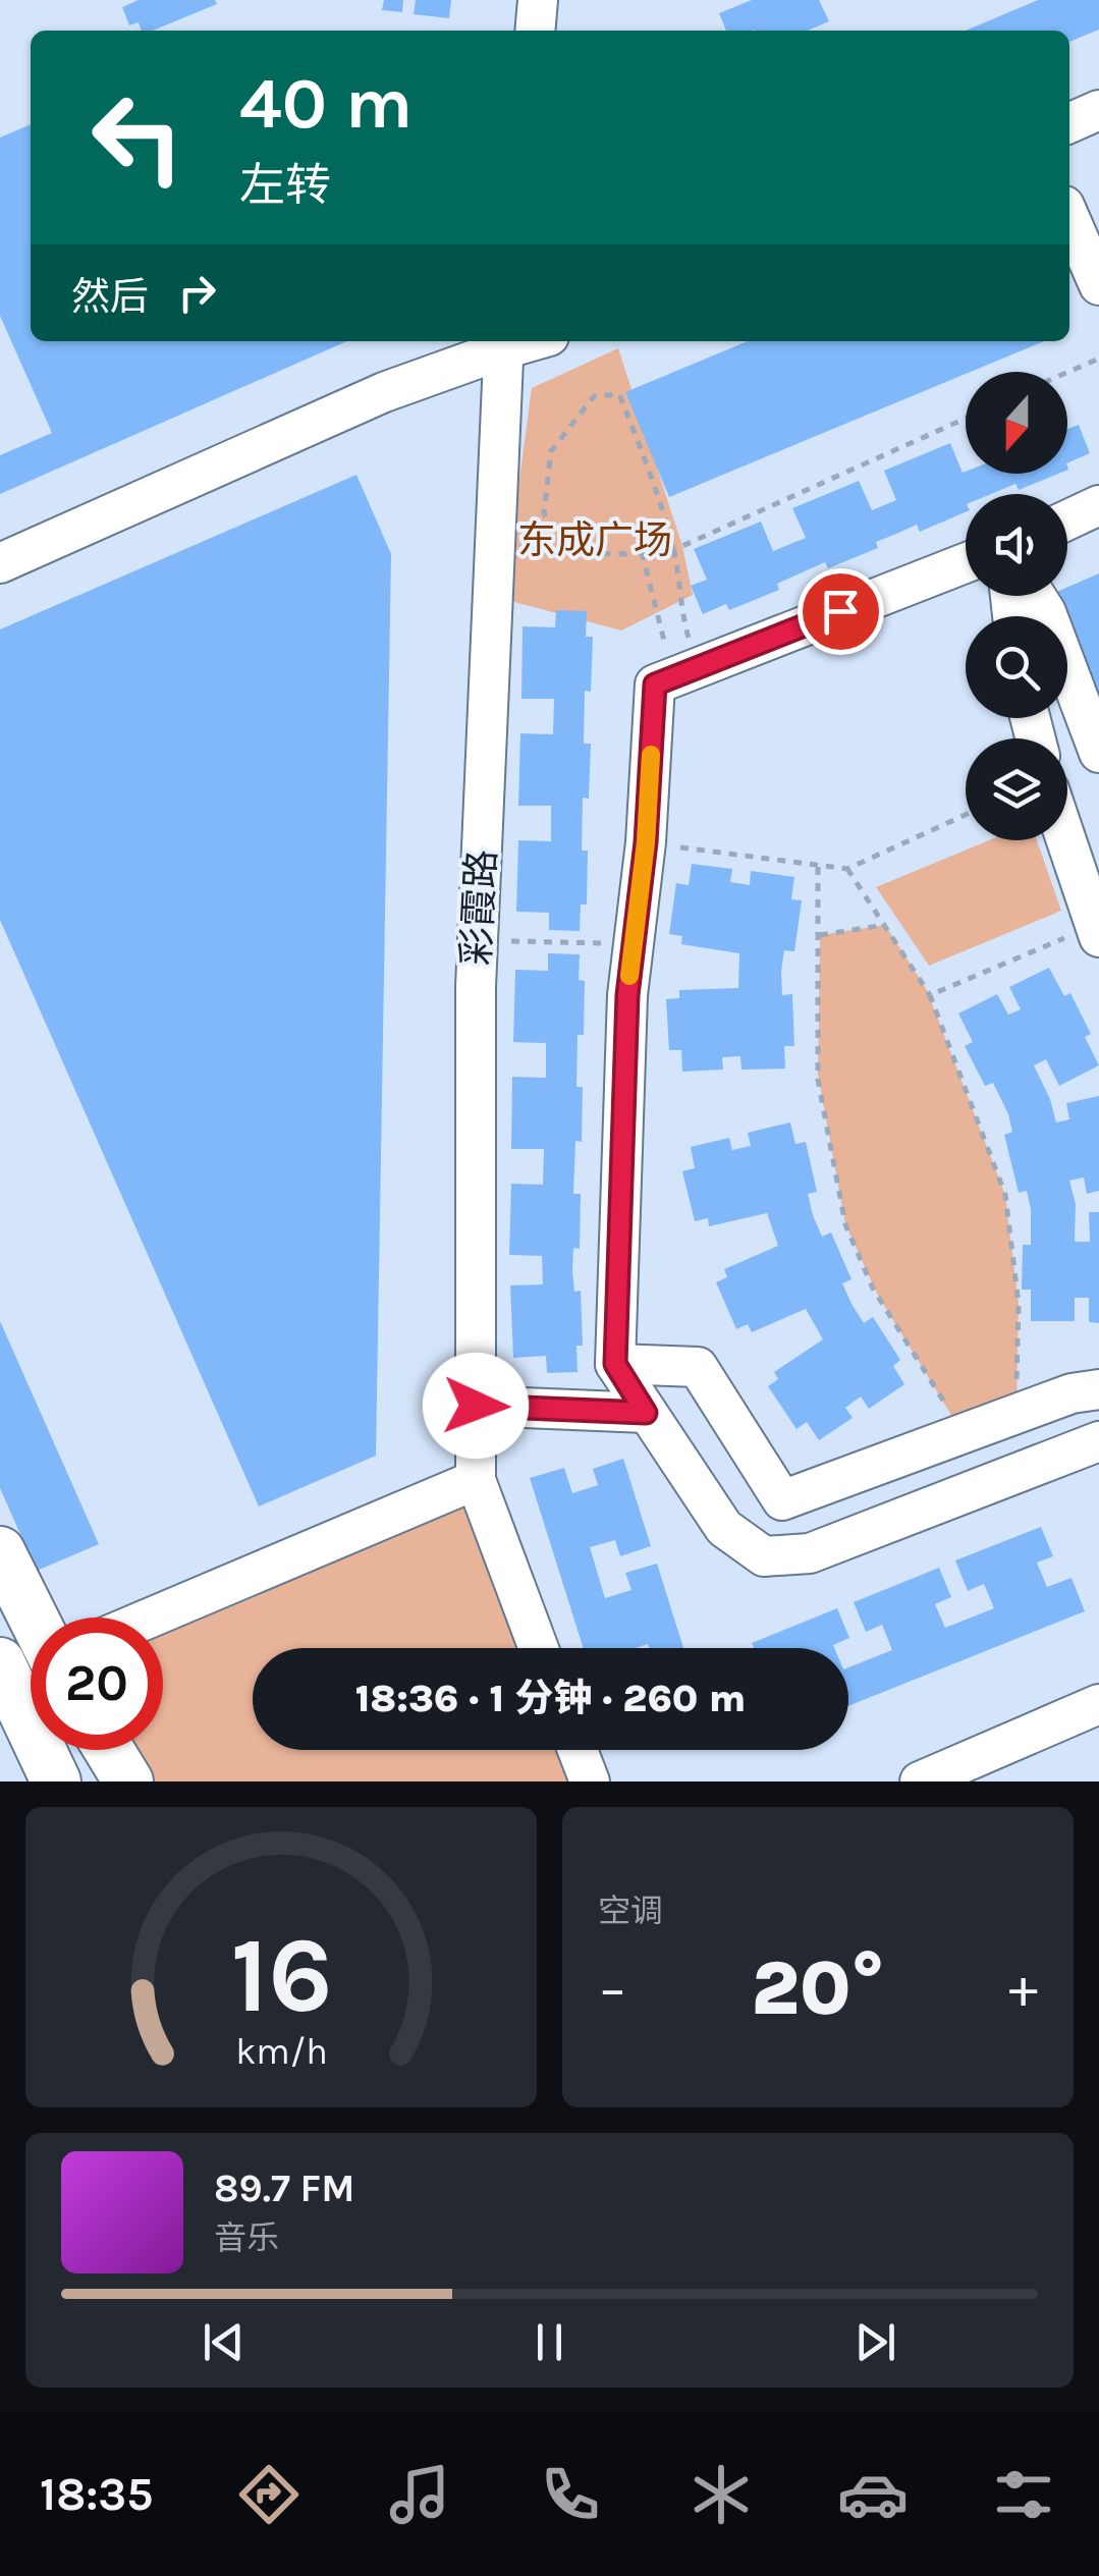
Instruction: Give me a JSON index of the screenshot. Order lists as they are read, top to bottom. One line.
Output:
{"streets":{"street":["彩霞路"]},"parks":["东成广场"],"north":"bottom","page":{"turn":["40 m","左转"],"then":"然后","limit":"20","trip":"18:36 · 1 分钟 · 260 m","tile":"空调","heat":["−","20°","+"],"song":["89.7 FM","音乐"],"tabs":"18:35","gauge":["16","km/h"]}}
